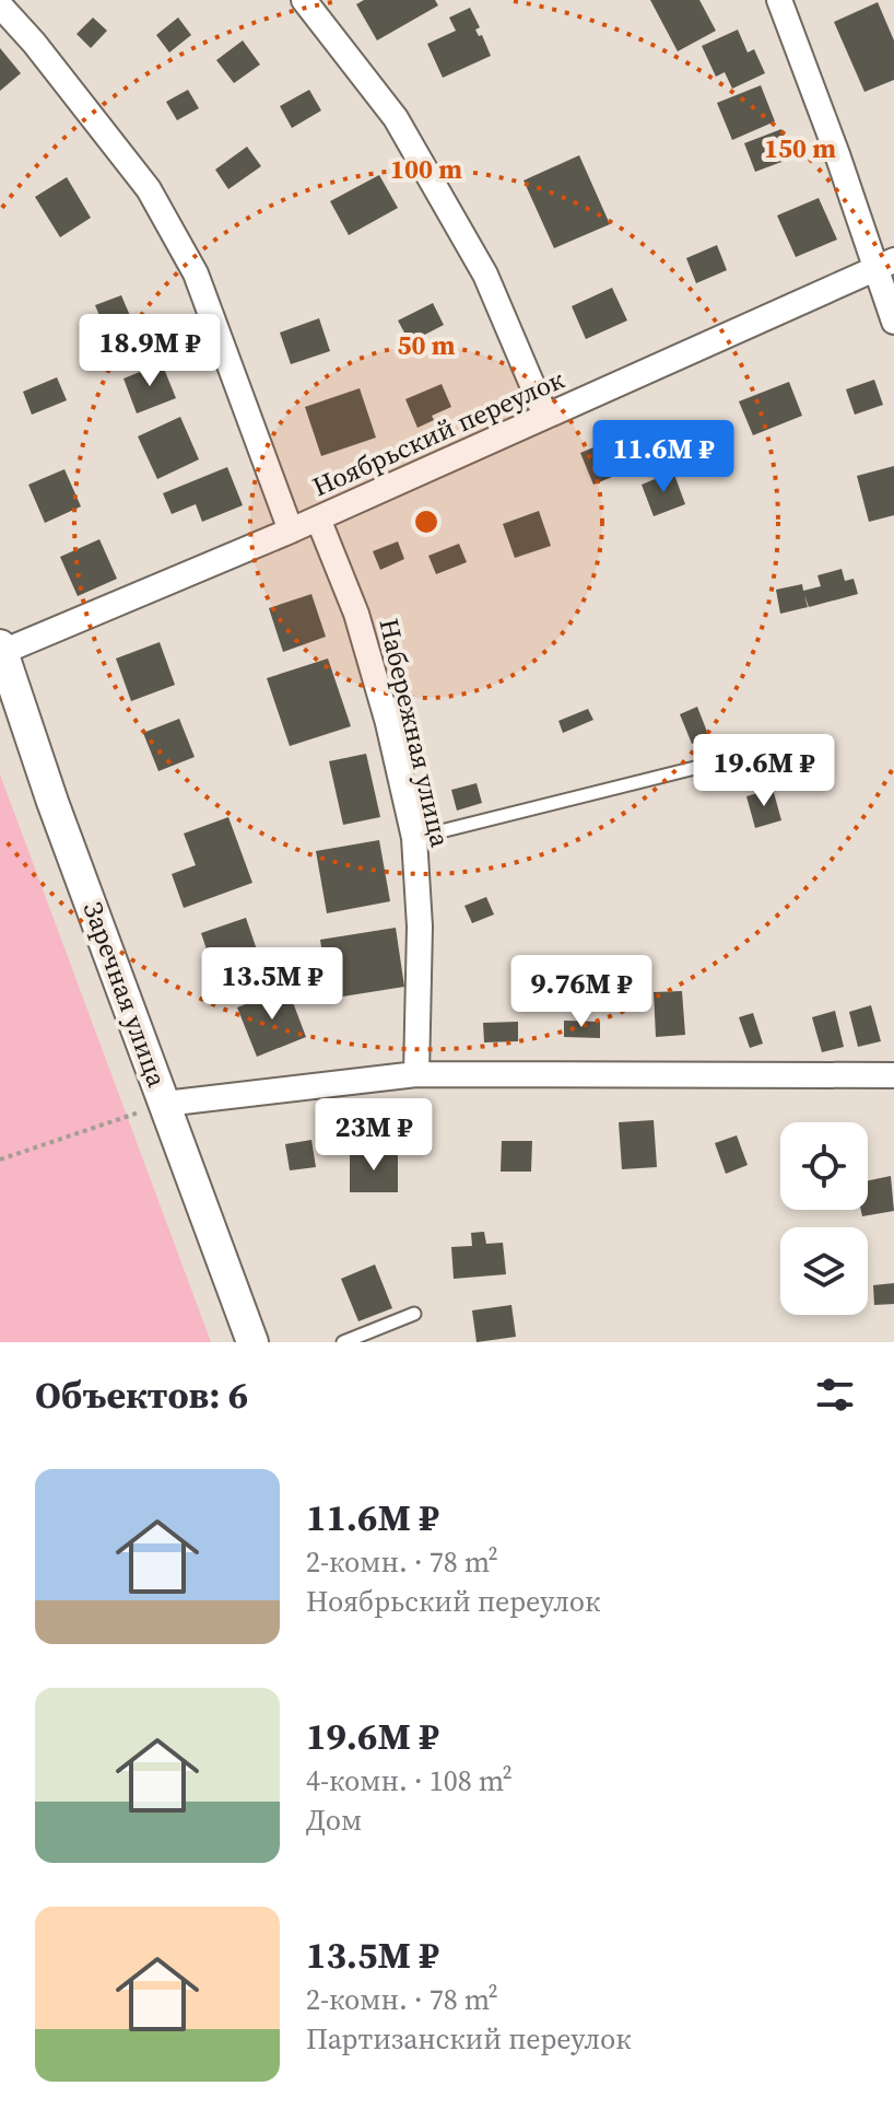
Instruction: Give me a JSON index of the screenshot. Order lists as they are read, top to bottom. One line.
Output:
{"streets":{"street":["Ноябрьский переулок","Набережная улица","Заречная улица"]},"crossings":[["Ноябрьский переулок","Набережная улица"],["Ноябрьский переулок","Заречная улица"]],"page":{"price":["18.9M ₽","11.6M ₽","19.6M ₽","13.5M ₽","9.76M ₽","23M ₽"],"heading":"Объектов: 6","list":[{"name":"11.6M ₽","note":"2-комн. · 78 m² · Ноябрьский переулок"},{"name":"19.6M ₽","note":"4-комн. · 108 m² · Дом"},{"name":"13.5M ₽","note":"2-комн. · 78 m² · Партизанский переулок"}]},"rings":["150 m","100 m","50 m"]}
